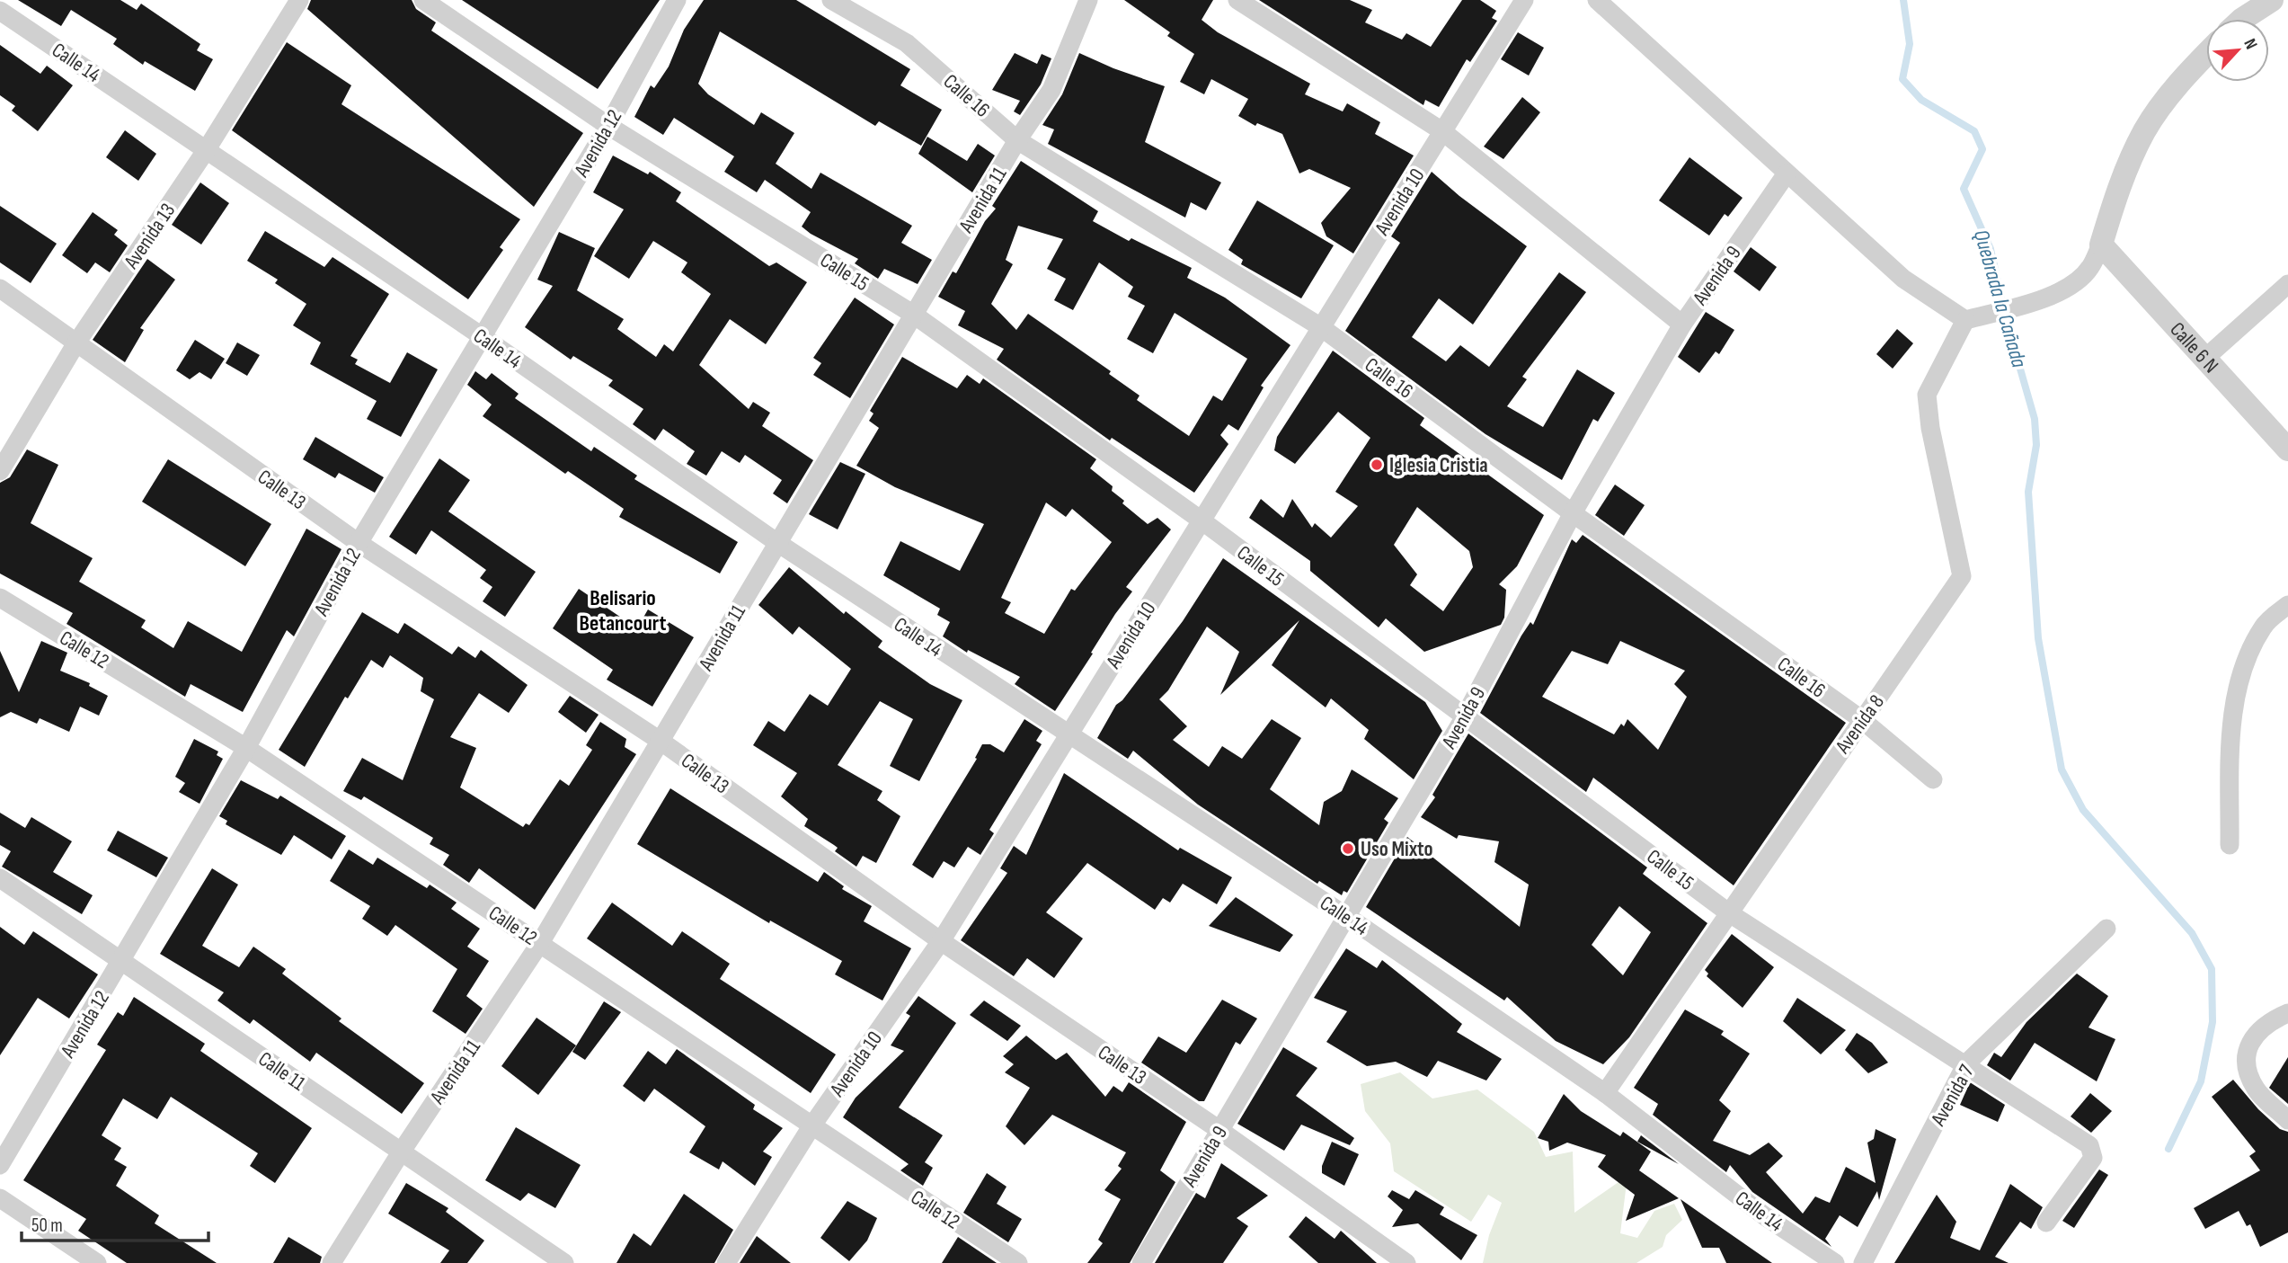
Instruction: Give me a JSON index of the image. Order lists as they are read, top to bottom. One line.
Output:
{"streets":{"street":["Calle 14","Calle 16","Avenida 12","Avenida 11","Avenida 10","Avenida 13","Calle 15","Avenida 9","Calle 6 N","Calle 13","Calle 12","Avenida 8","Calle 11","Avenida 7"]},"crossings":[["Calle 14","Avenida 12"],["Calle 14","Avenida 11"],["Calle 14","Avenida 10"],["Calle 14","Avenida 13"],["Calle 14","Avenida 9"],["Calle 14","Avenida 8"],["Calle 16","Avenida 11"],["Calle 16","Avenida 10"],["Calle 16","Avenida 9"],["Calle 16","Avenida 8"],["Avenida 12","Calle 15"],["Avenida 12","Calle 13"],["Avenida 12","Calle 12"],["Avenida 12","Calle 11"],["Avenida 11","Calle 15"],["Avenida 11","Calle 13"],["Avenida 11","Calle 12"],["Avenida 11","Calle 11"],["Avenida 10","Calle 15"],["Avenida 10","Calle 13"],["Avenida 10","Calle 12"],["Avenida 13","Calle 13"],["Calle 15","Avenida 9"],["Calle 15","Avenida 8"],["Calle 15","Avenida 7"],["Avenida 9","Calle 13"]],"districts":["Belisario Betancourt"],"water":["Quebrada la Cañada"],"places":["Iglesia Cristia","Uso Mixto"],"scale_bar":"50 m","north":"top right"}
